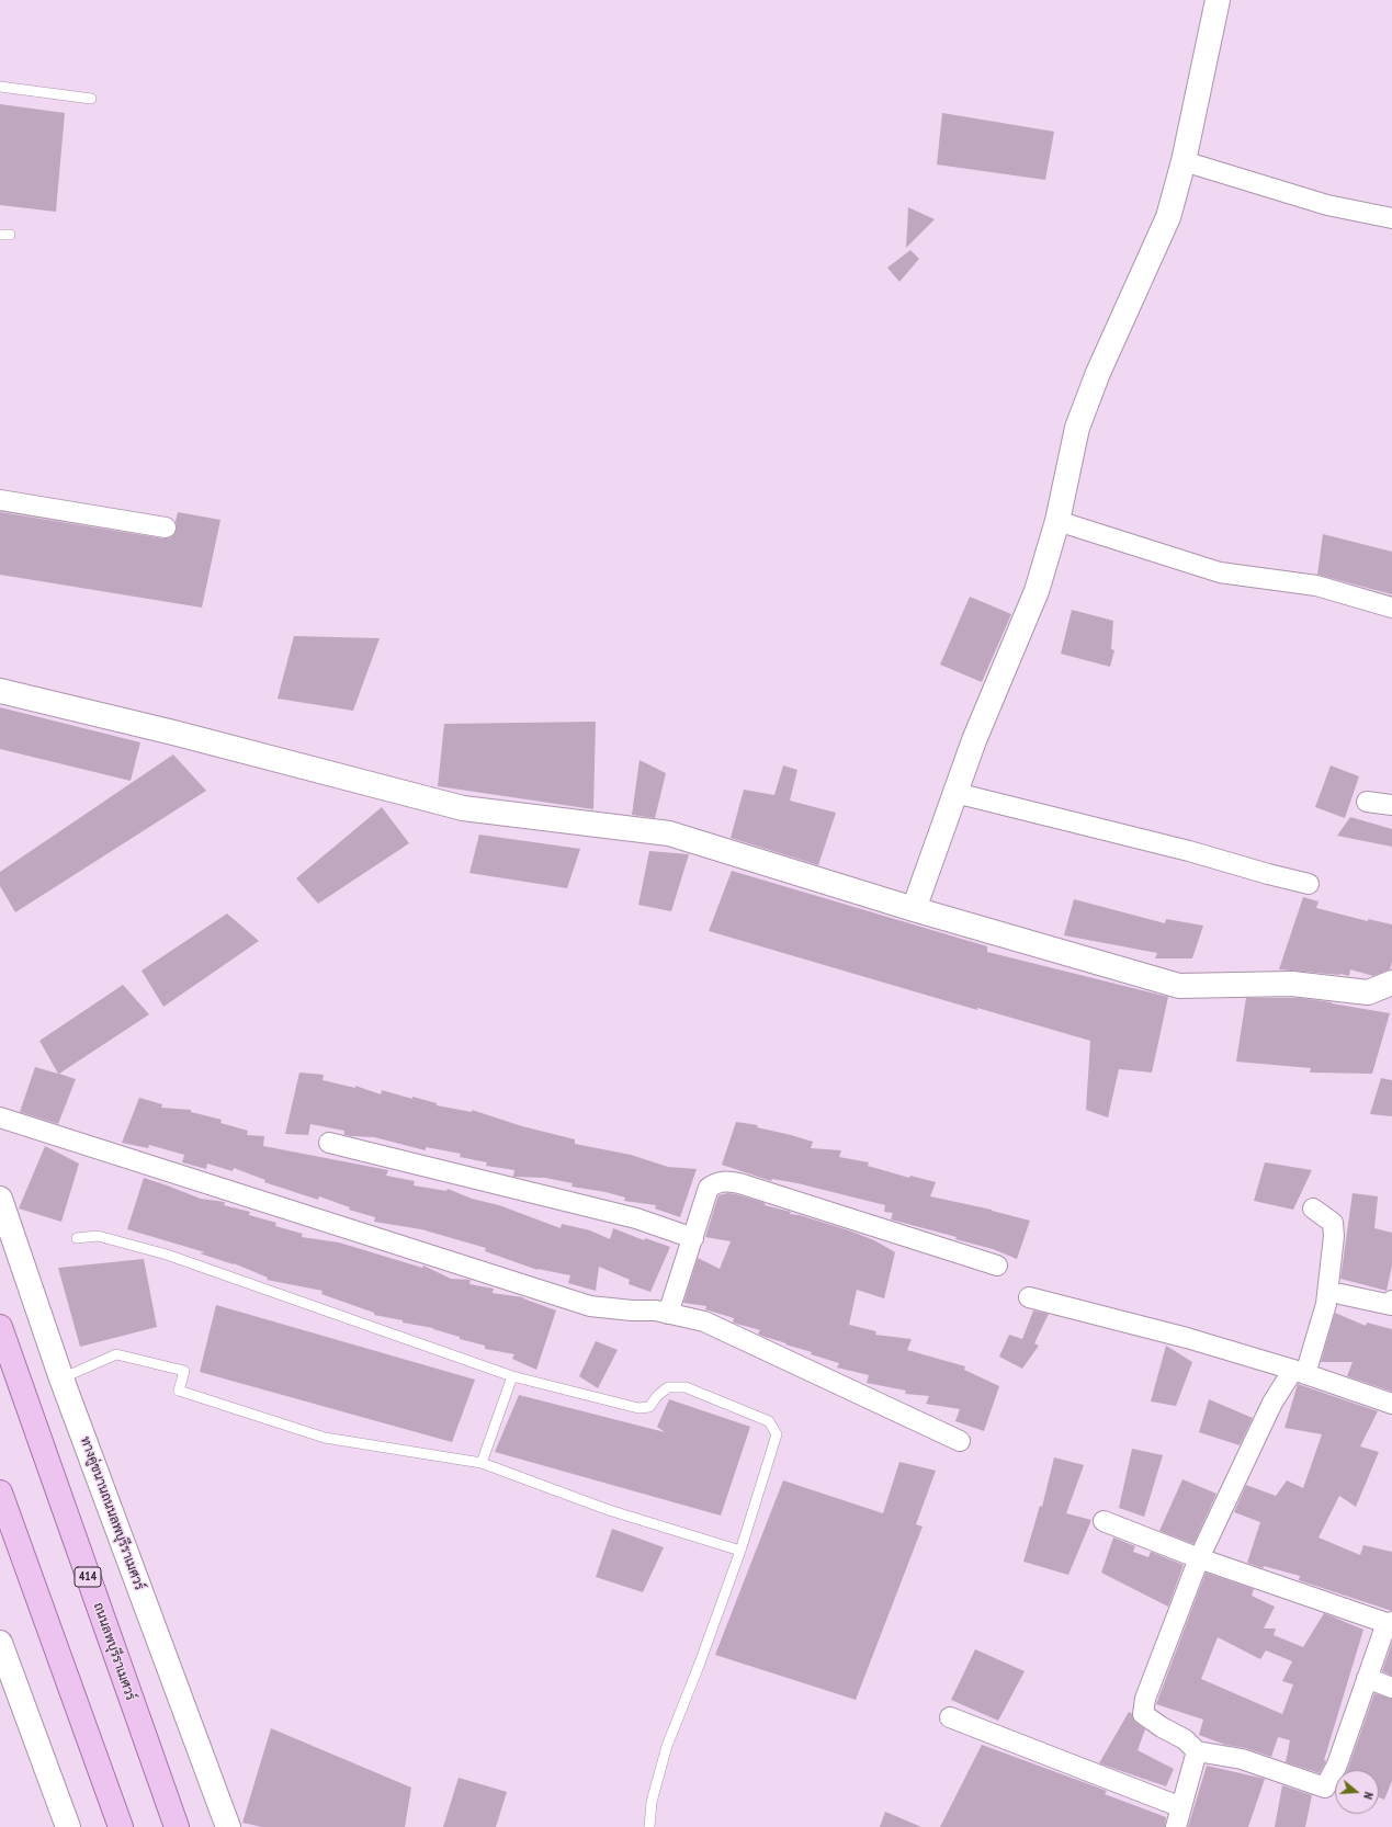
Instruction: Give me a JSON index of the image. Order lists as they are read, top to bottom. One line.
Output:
{"streets":{"main road":["414","ถนนลพบุรีราเมศวร์"],"street":["ทางคู่ขนานถนนลพบุรีราเมศวร์"]},"north":"right"}
